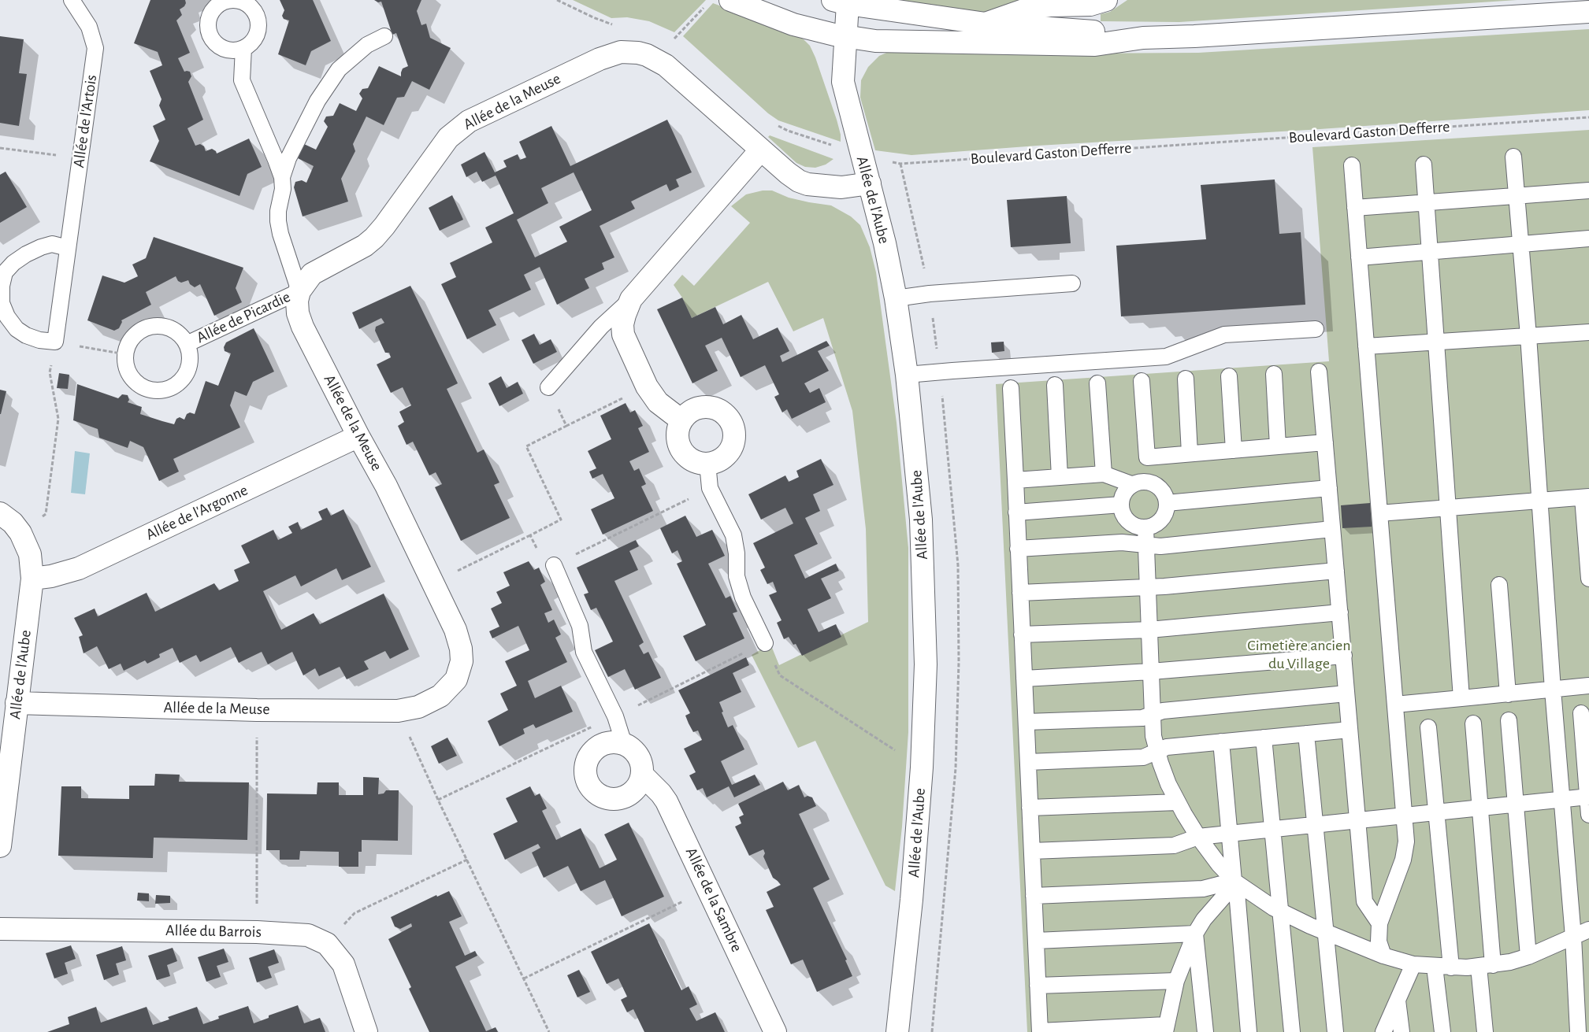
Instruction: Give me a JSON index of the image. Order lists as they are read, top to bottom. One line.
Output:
{"streets":{"street":["Allée de la Meuse","Allée de l'Aube","Allée de l'Argonne","Allée de la Sambre","Allée du Barrois"],"lane":["Allée de l'Artois","Allée de Picardie"],"path":["Boulevard Gaston Defferre"]},"crossings":[["Allée de la Meuse","Allée de l'Aube"],["Allée de la Meuse","Allée de Picardie"],["Allée de la Meuse","Allée de l'Argonne"],["Boulevard Gaston Defferre","Allée de l'Aube"],["Allée de l'Aube","Allée de l'Argonne"]],"parks":["Cimetière ancien du Village"]}
